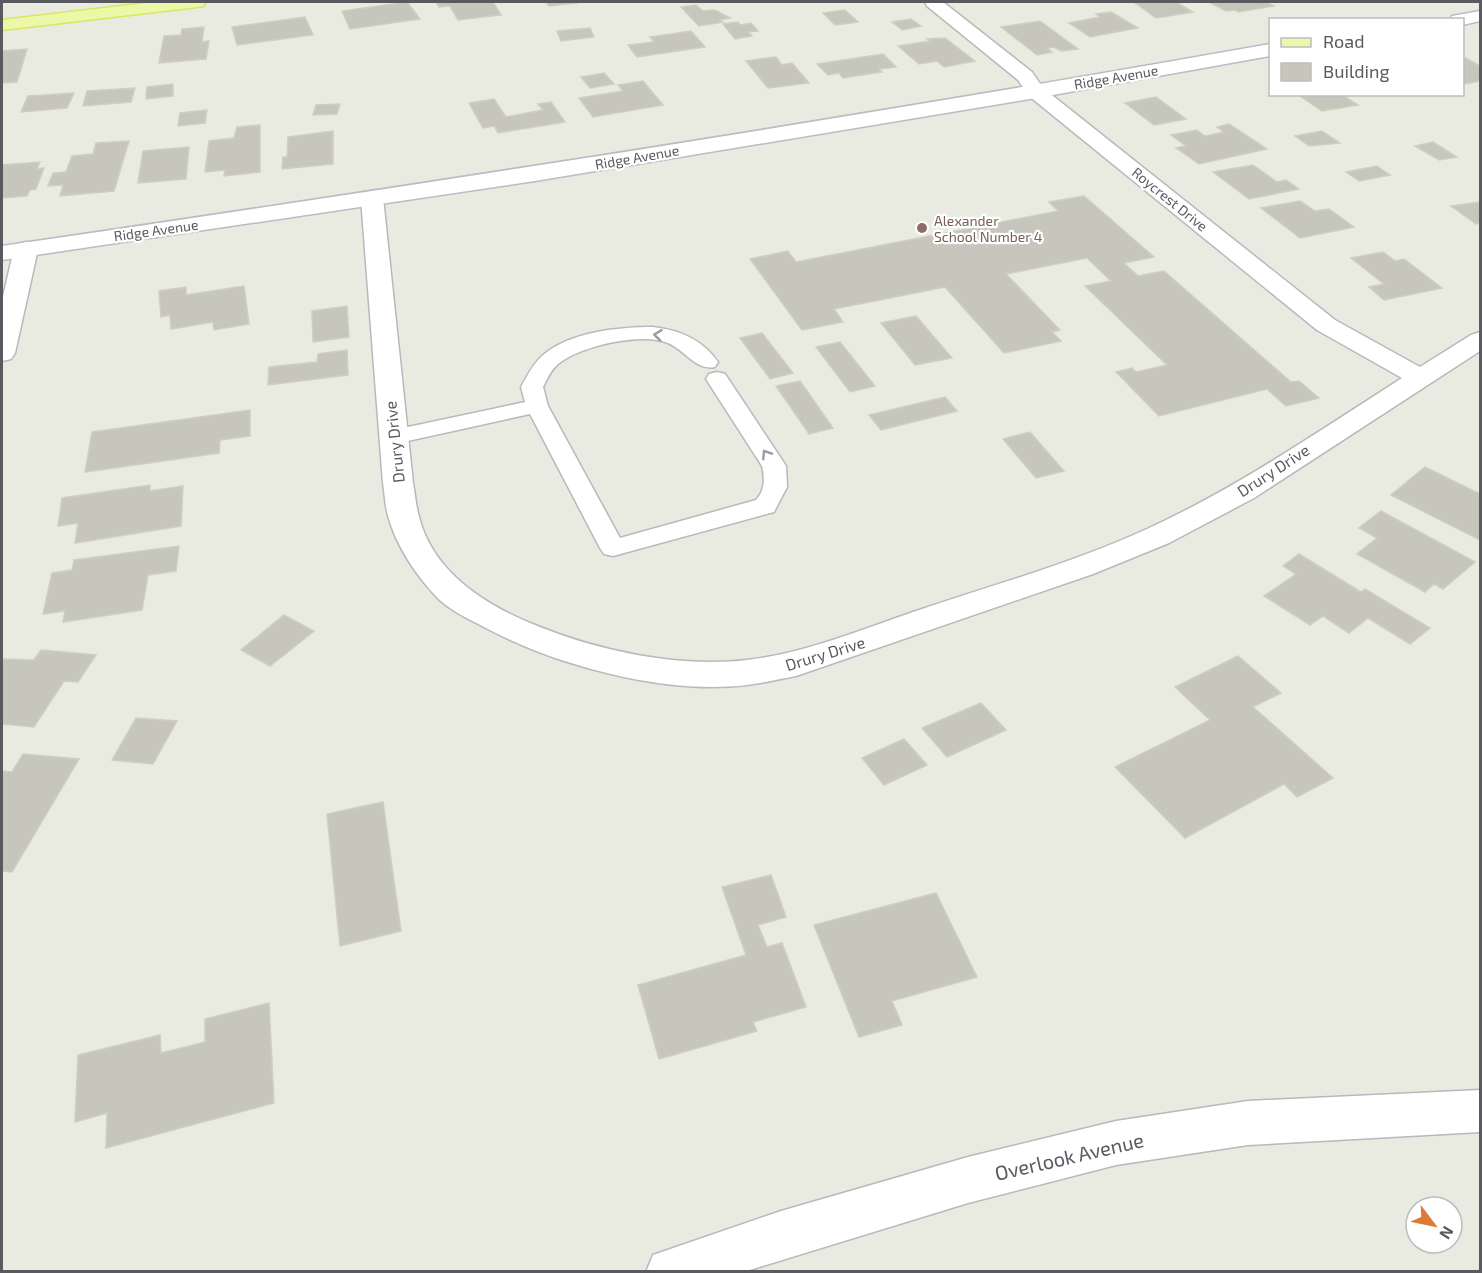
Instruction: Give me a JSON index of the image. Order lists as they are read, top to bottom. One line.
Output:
{"streets":{"street":["Ridge Avenue","Roycrest Drive","Drury Drive","Overlook Avenue"]},"crossings":[["Ridge Avenue","Roycrest Drive"],["Ridge Avenue","Drury Drive"],["Roycrest Drive","Drury Drive"]],"places":["Alexander School Number 4"],"legend":["Road","Building"],"north":"bottom right"}
